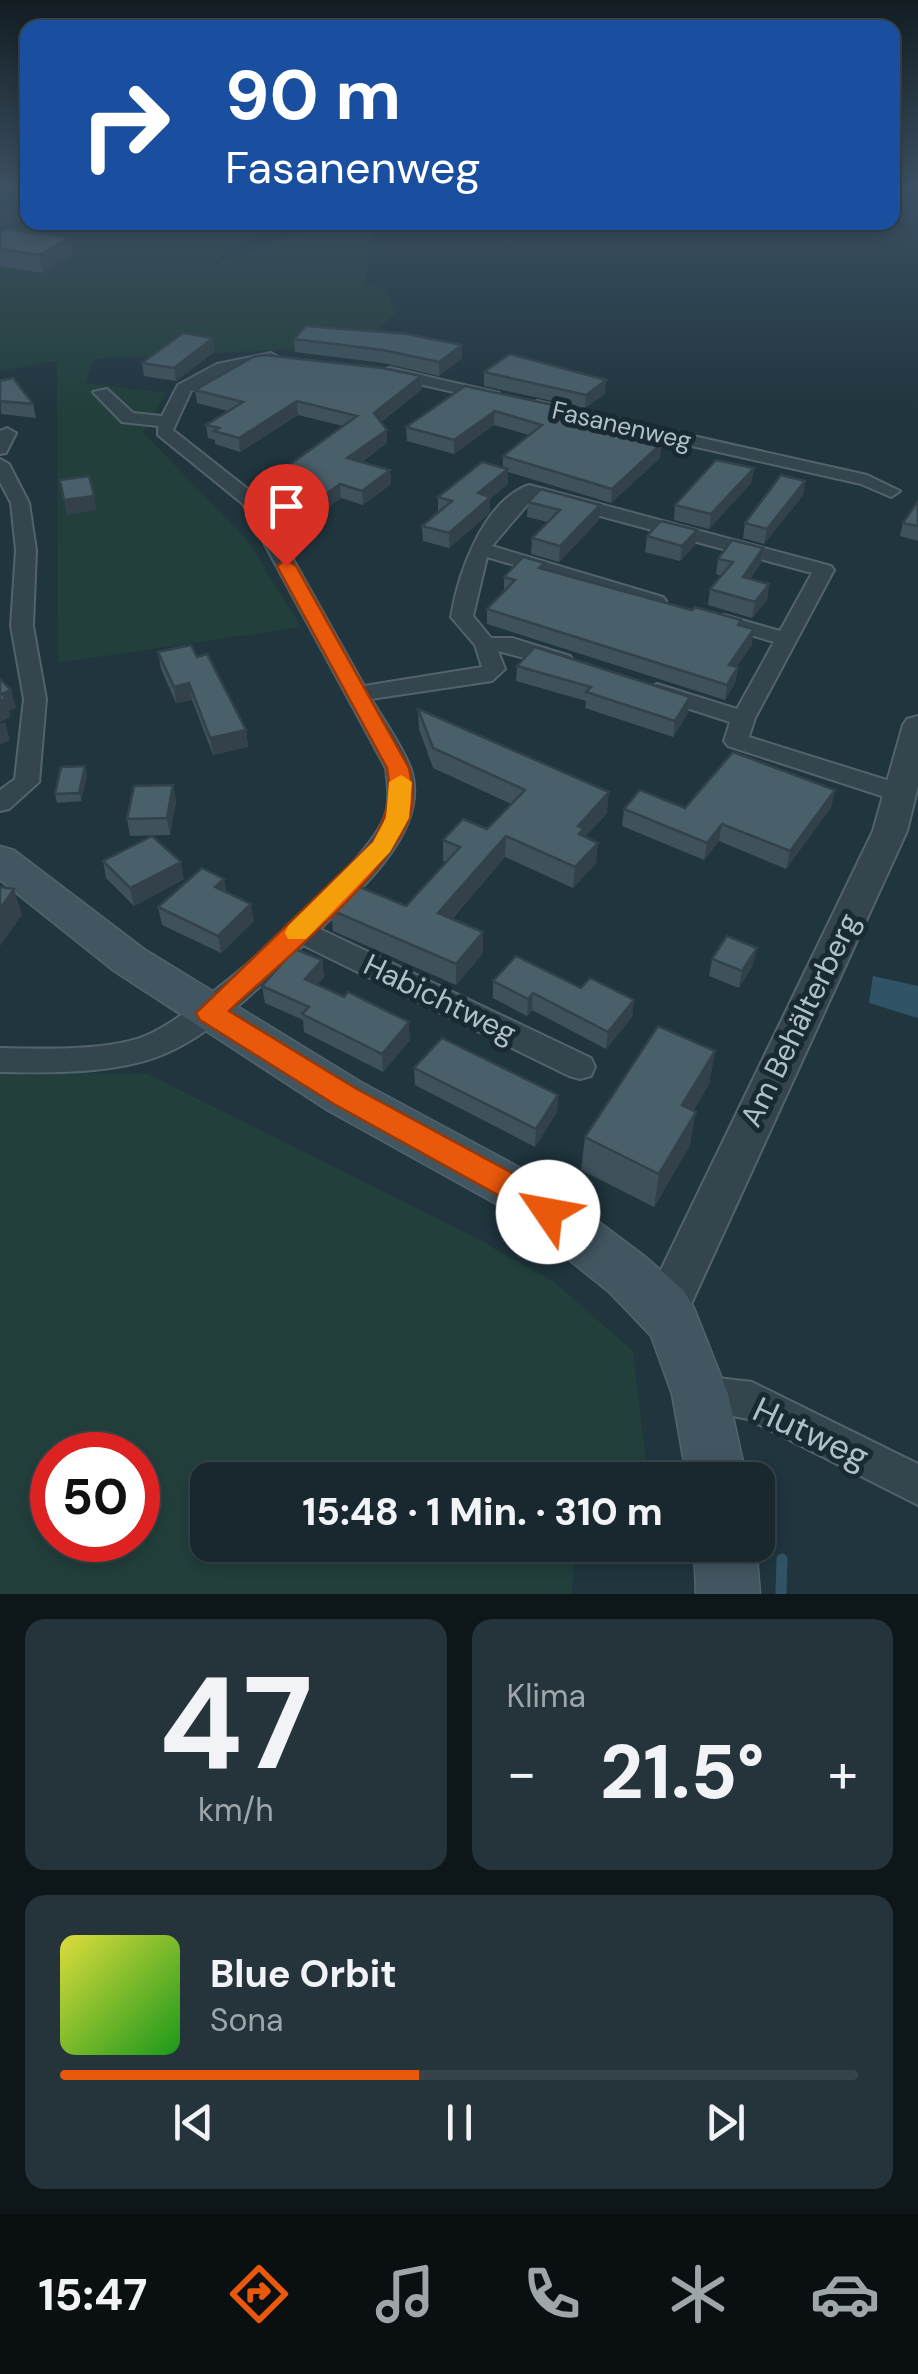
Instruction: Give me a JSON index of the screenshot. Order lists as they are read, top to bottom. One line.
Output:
{"streets":{"street":["Fasanenweg","Habichtweg","Am Behälterberg","Hutweg"]},"page":{"turn":["90 m","Fasanenweg"],"limit":"50","trip":"15:48 · 1 Min. · 310 m","tile":[["47","km/h"],"Klima"],"heat":["−","21.5°","+"],"song":["Blue Orbit","Sona"],"tabs":"15:47"}}
